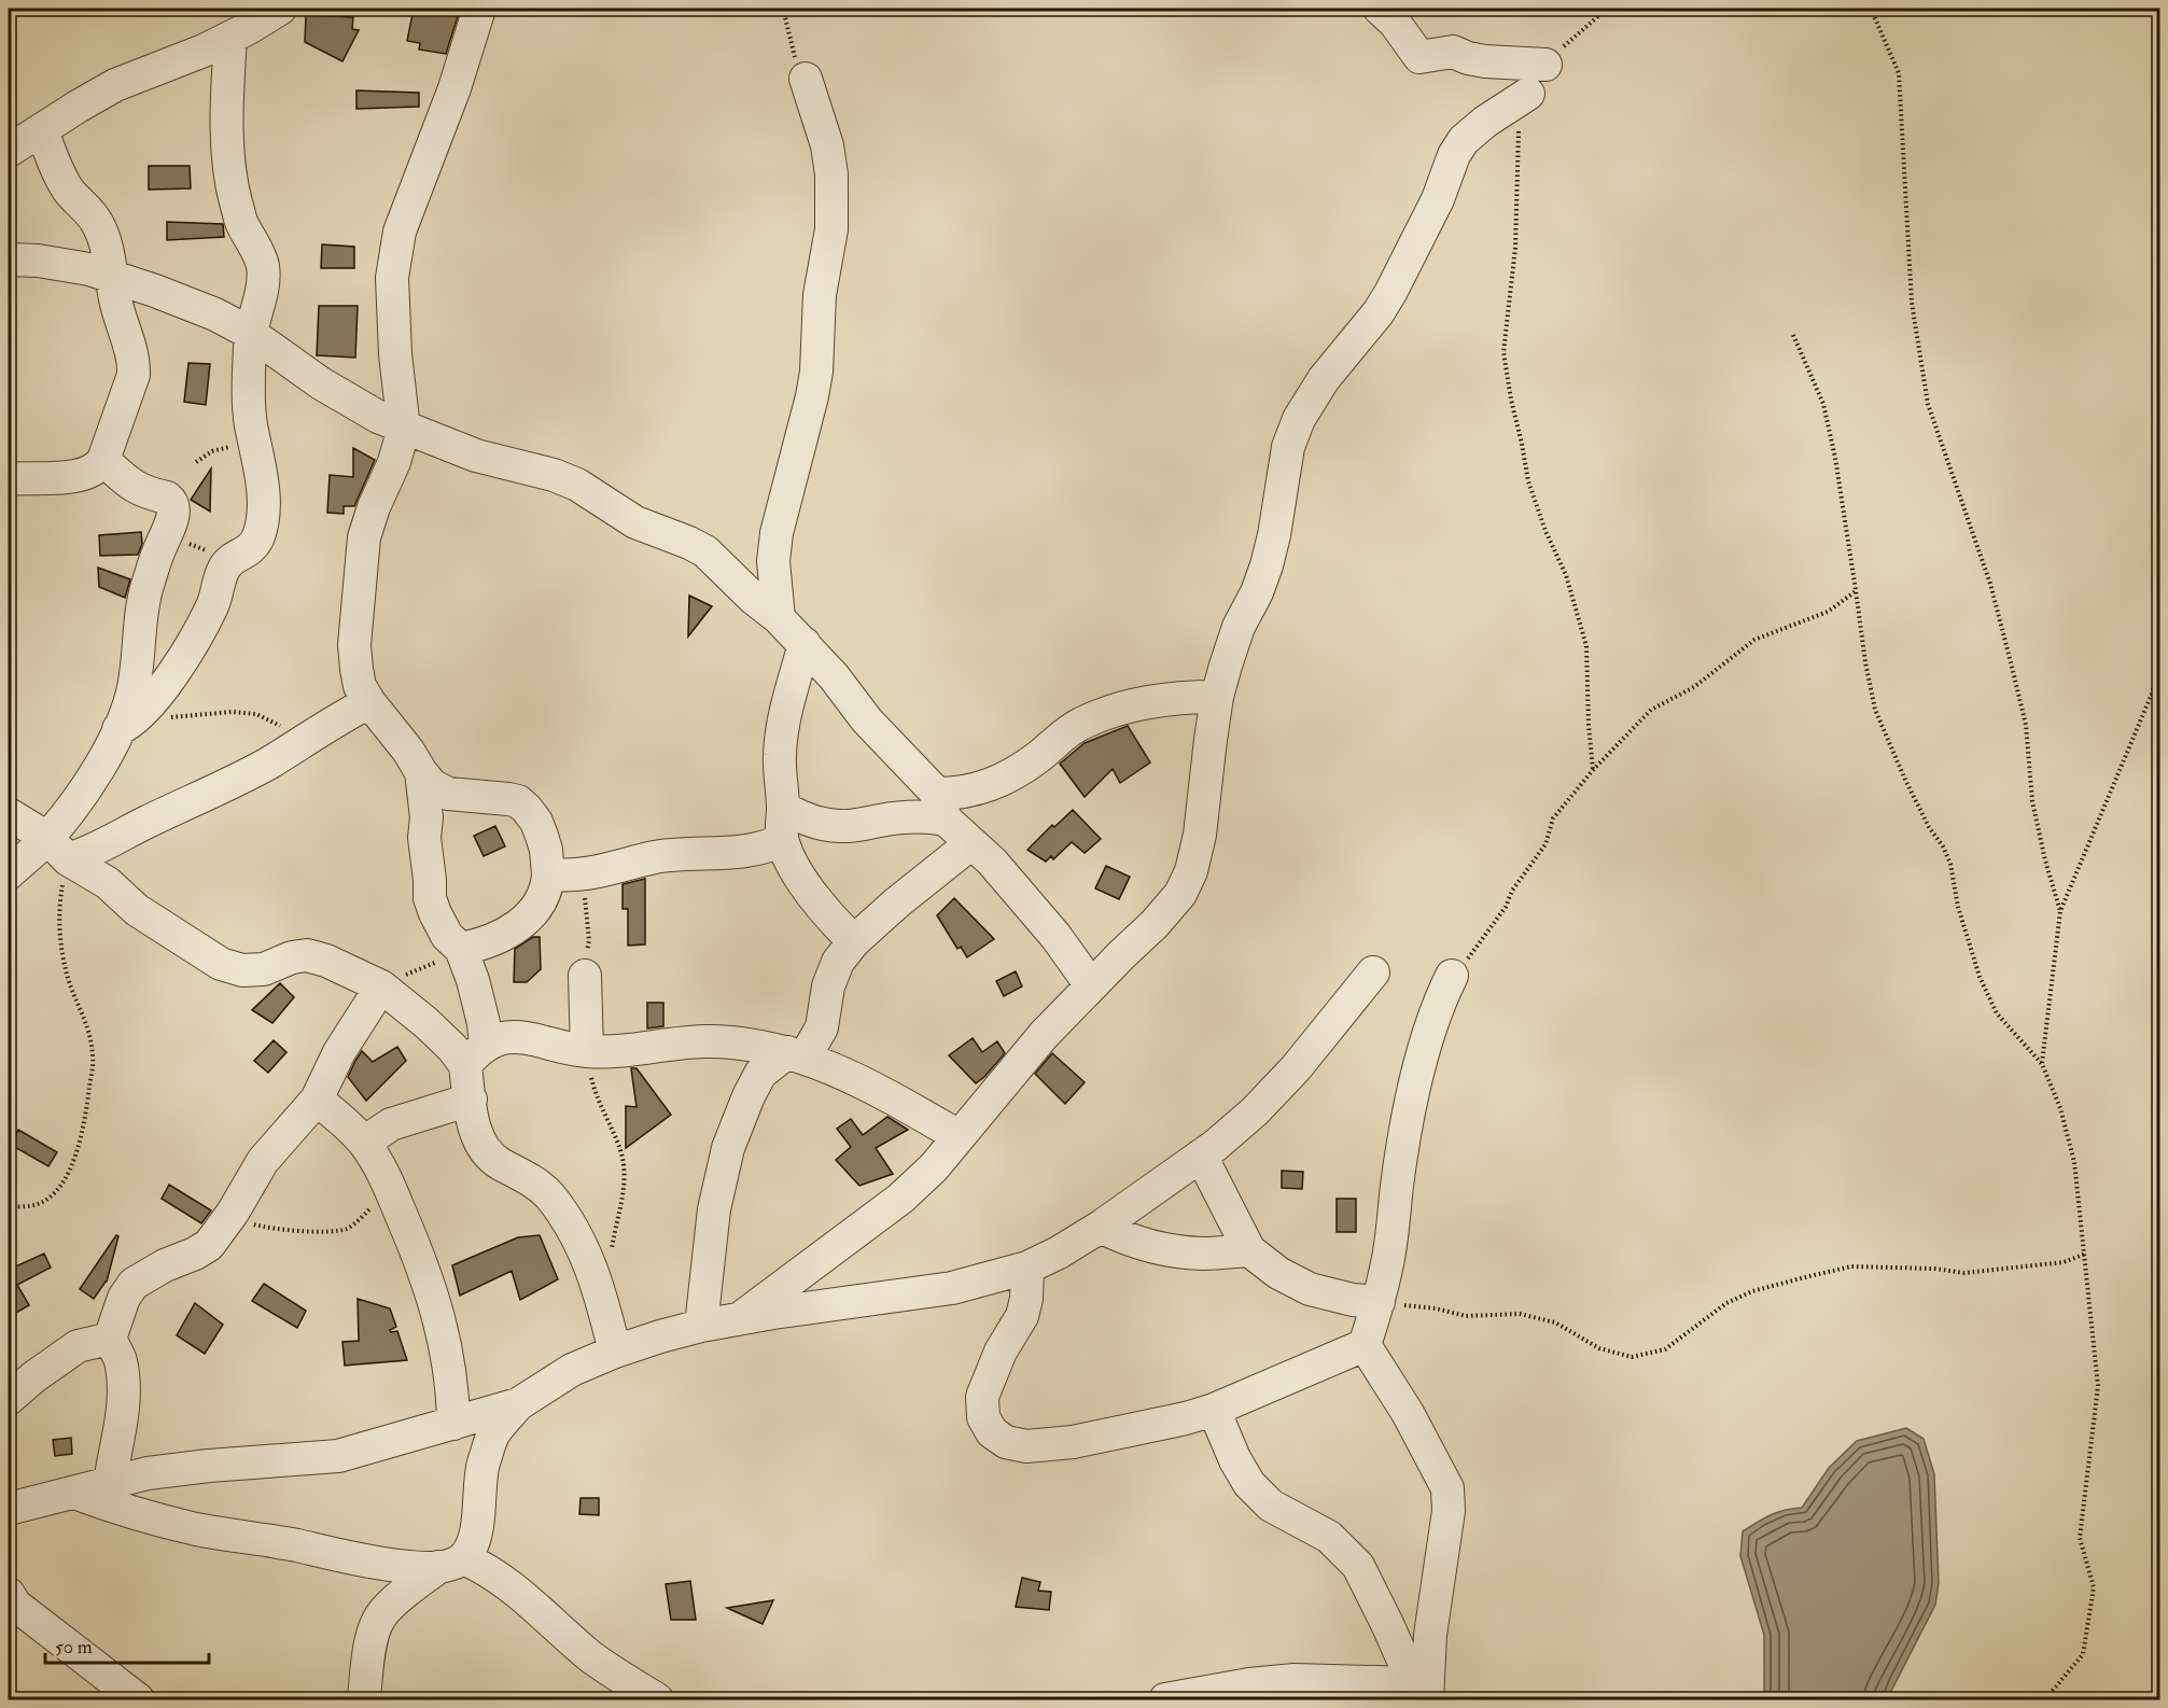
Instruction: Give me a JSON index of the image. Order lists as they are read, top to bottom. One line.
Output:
{"scale_bar":"50 m"}
